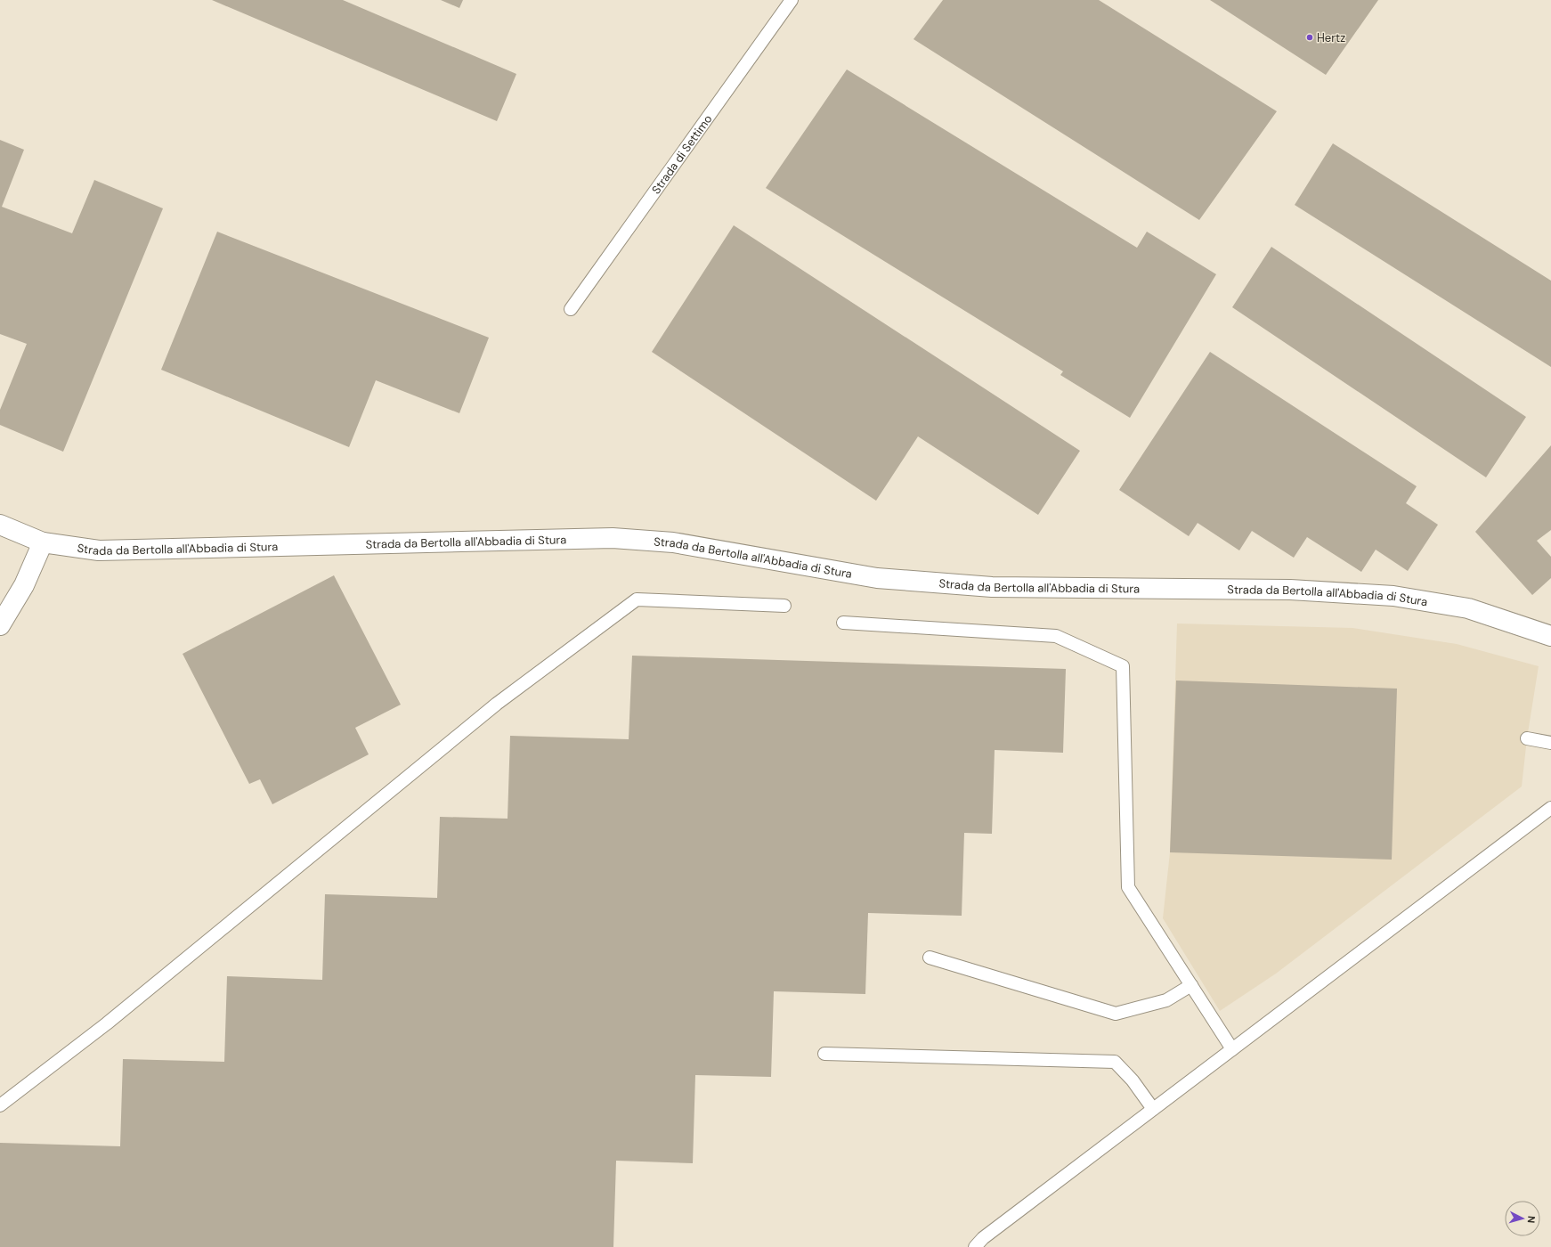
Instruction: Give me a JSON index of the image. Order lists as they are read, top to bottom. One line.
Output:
{"streets":{"street":["Strada da Bertolla all'Abbadia di Stura"],"lane":["Strada di Settimo"]},"places":["Hertz"],"north":"right"}
